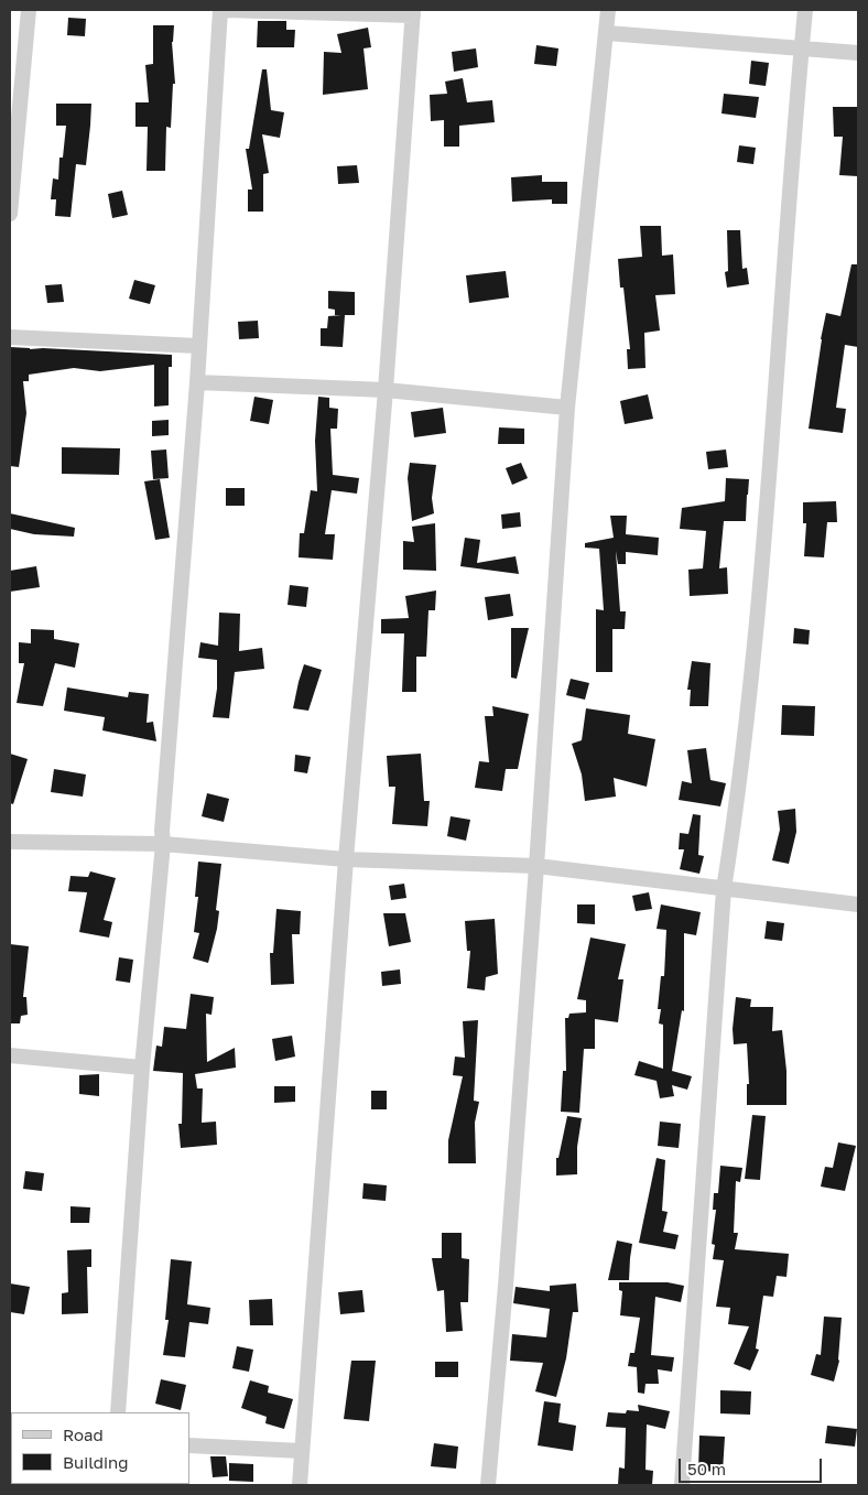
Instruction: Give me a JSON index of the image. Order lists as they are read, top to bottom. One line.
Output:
{"legend":["Road","Building"],"scale_bar":"50 m"}
